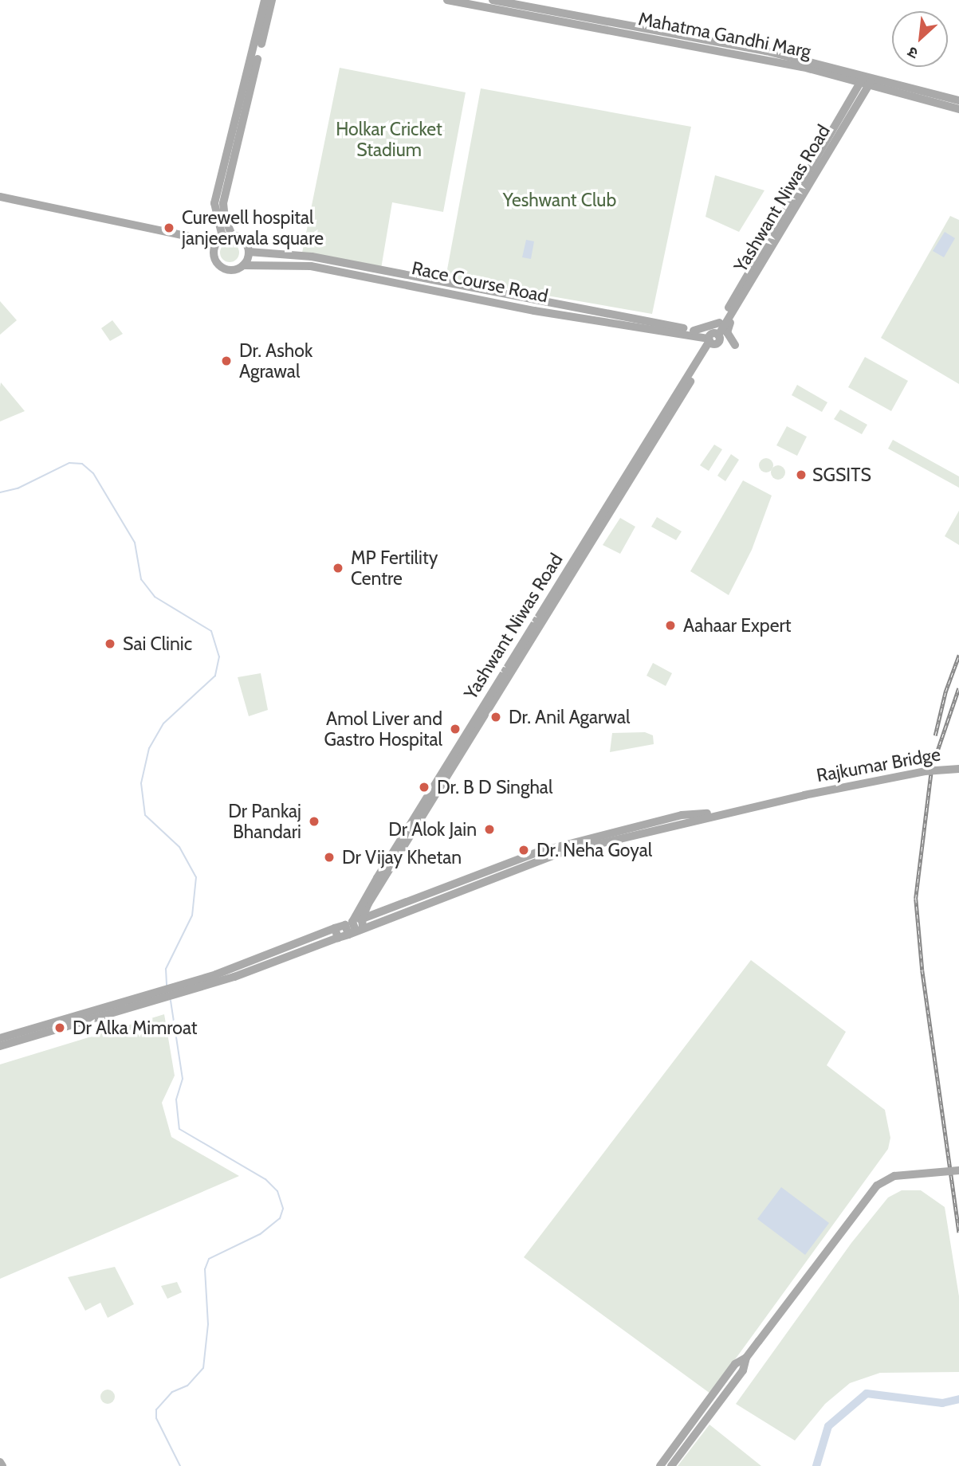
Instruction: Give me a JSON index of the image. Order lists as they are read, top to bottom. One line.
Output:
{"streets":{"main road":["Mahatma Gandhi Marg","Yashwant Niwas Road","Race Course Road","Rajkumar Bridge"]},"crossings":[["Mahatma Gandhi Marg","Yashwant Niwas Road"],["Yashwant Niwas Road","Race Course Road"],["Yashwant Niwas Road","Rajkumar Bridge"]],"parks":["Holkar Cricket Stadium","Yeshwant Club"],"places":["Curewell hospital janjeerwala square","Dr. Ashok Agrawal","SGSITS","MP Fertility Centre","Aahaar Expert","Sai Clinic","Dr. Anil Agarwal","Amol Liver and Gastro Hospital","Dr. B D Singhal","Dr Pankaj Bhandari","Dr Alok Jain","Dr. Neha Goyal","Dr Vijay Khetan","Dr Alka Mimroat"],"north":"bottom left"}
